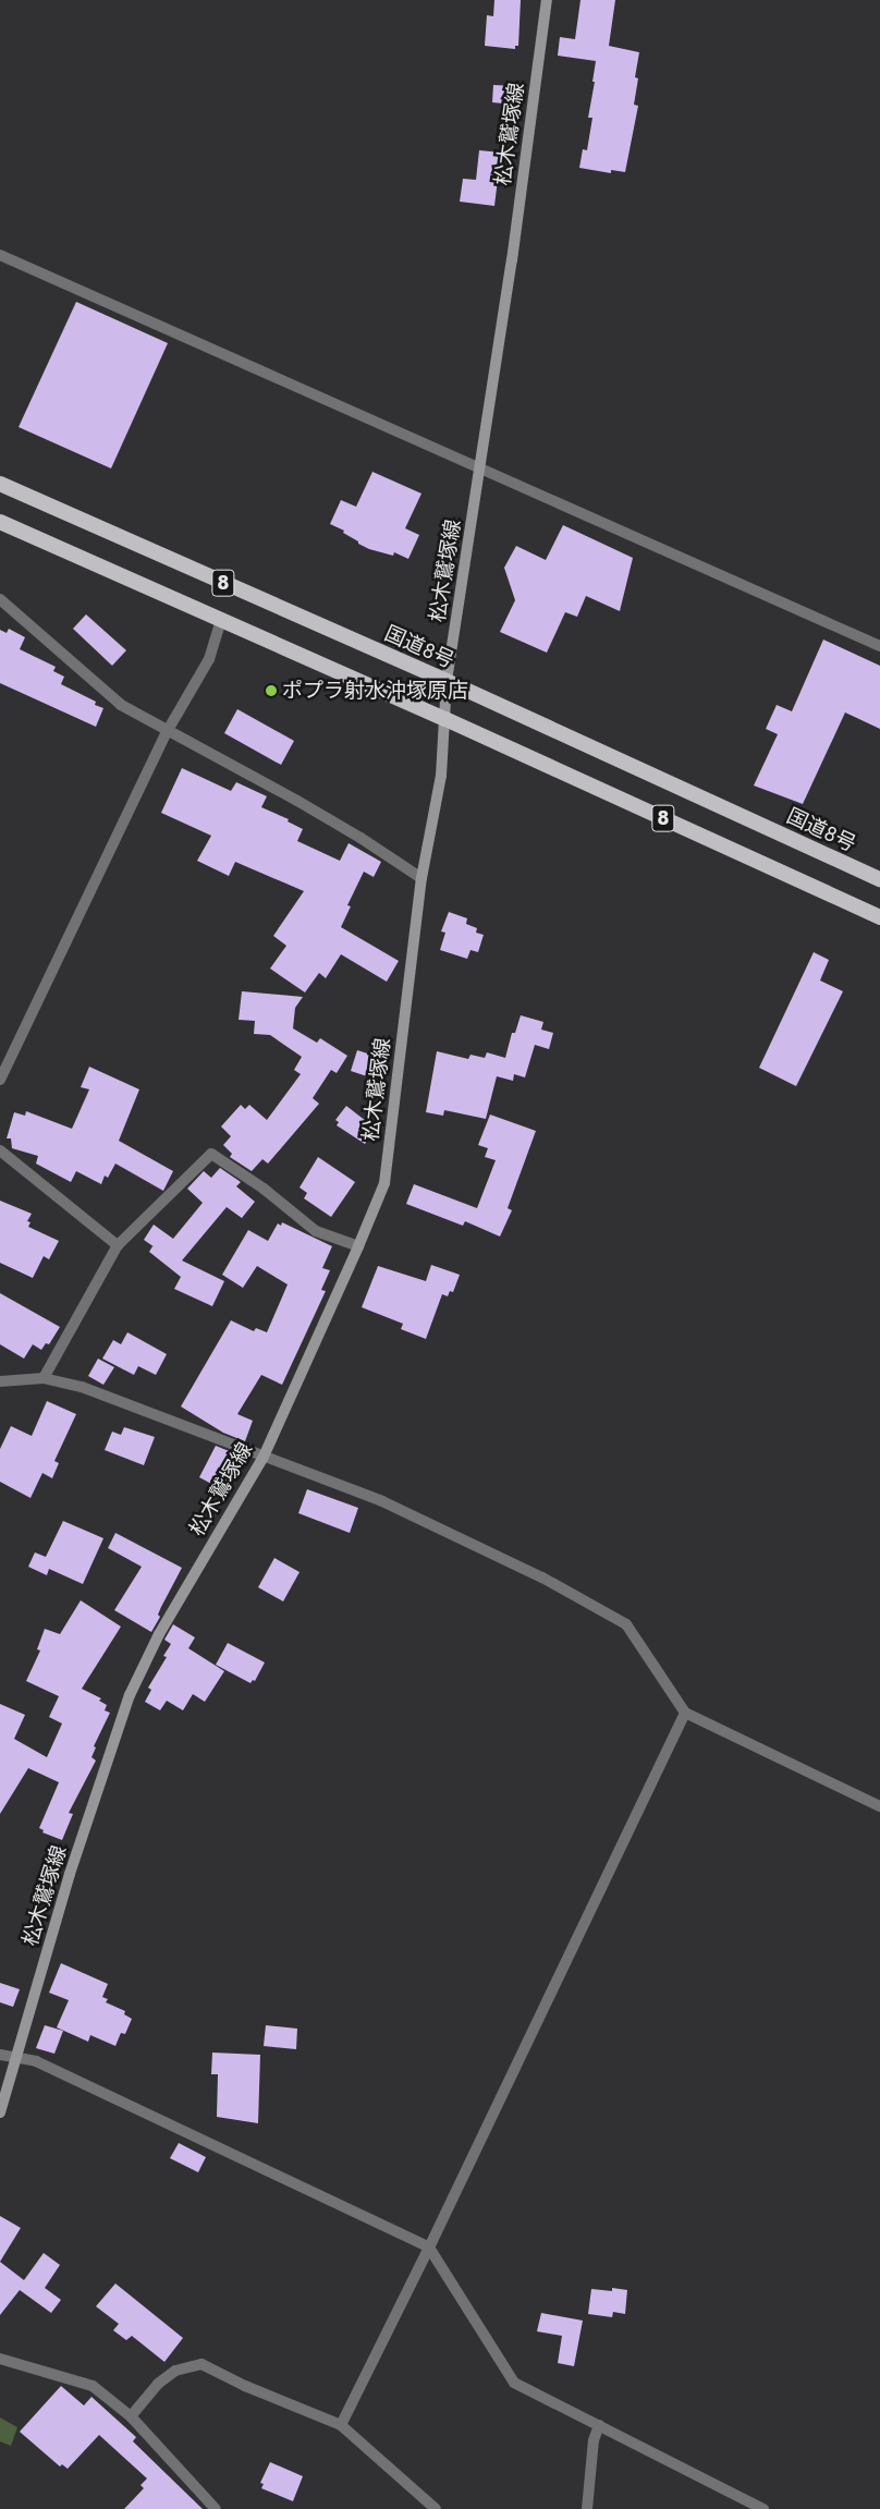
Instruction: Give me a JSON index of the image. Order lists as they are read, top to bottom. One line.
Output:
{"streets":{"highway":["8","国道8号"],"main road":["松木鷲塚線"]},"crossings":[["松木鷲塚線","8"],["松木鷲塚線","国道8号"]],"places":["ポプラ射水沖塚原店"]}
